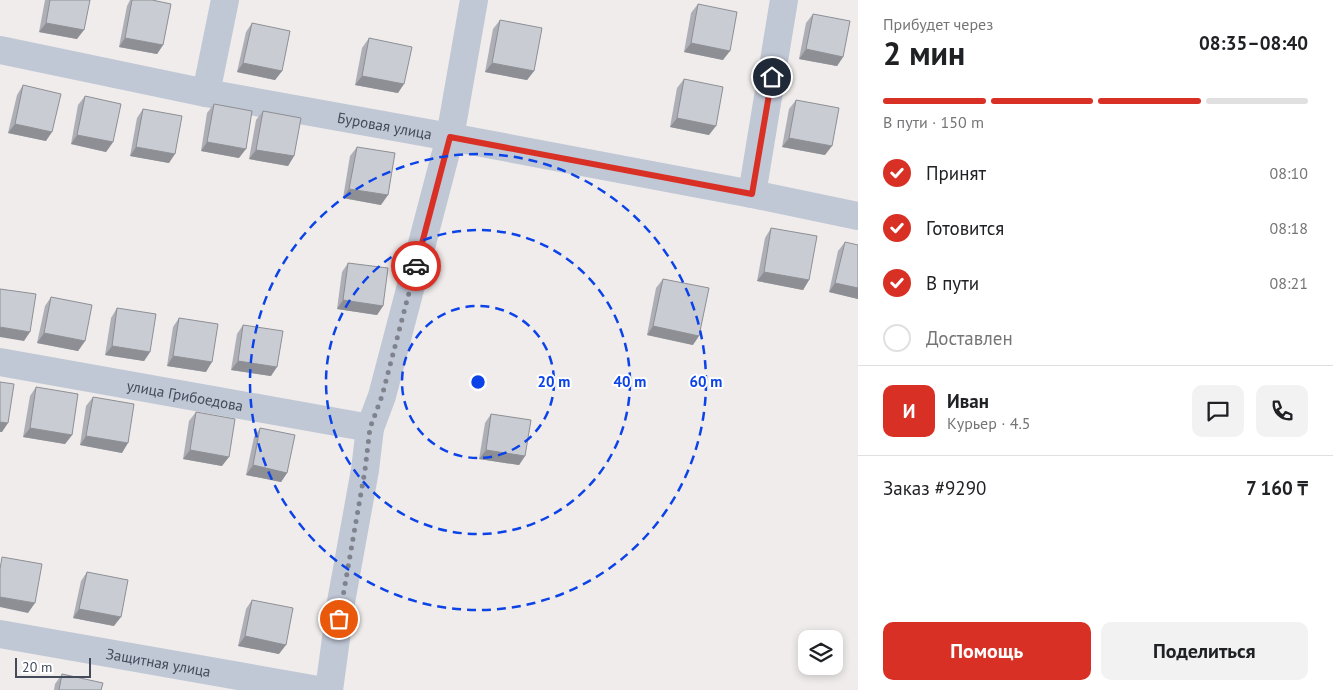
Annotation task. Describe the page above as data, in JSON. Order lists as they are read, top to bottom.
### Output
{
  "streets": {
    "street": ["Буровая улица", "улица Грибоедова", "Защитная улица"]
  },
  "scale_bar": "20 m",
  "page": {
    "heading": ["2 мин", "Прибудет через", "08:35–08:40"],
    "panel": [
      "Иван",
      "Курьер · 4.5",
      "Заказ #9290",
      "7 160 ₸"
    ],
    "bar": "В пути · 150 m",
    "list": [
      ["Принят", "08:10"],
      ["Готовится", "08:18"],
      ["В пути", "08:21"],
      "Доставлен"
    ],
    "round": "И",
    "buttons": ["Помощь", "Поделиться"],
    "scale": "20 m"
  },
  "rings": ["20 m", "40 m", "60 m"]
}
